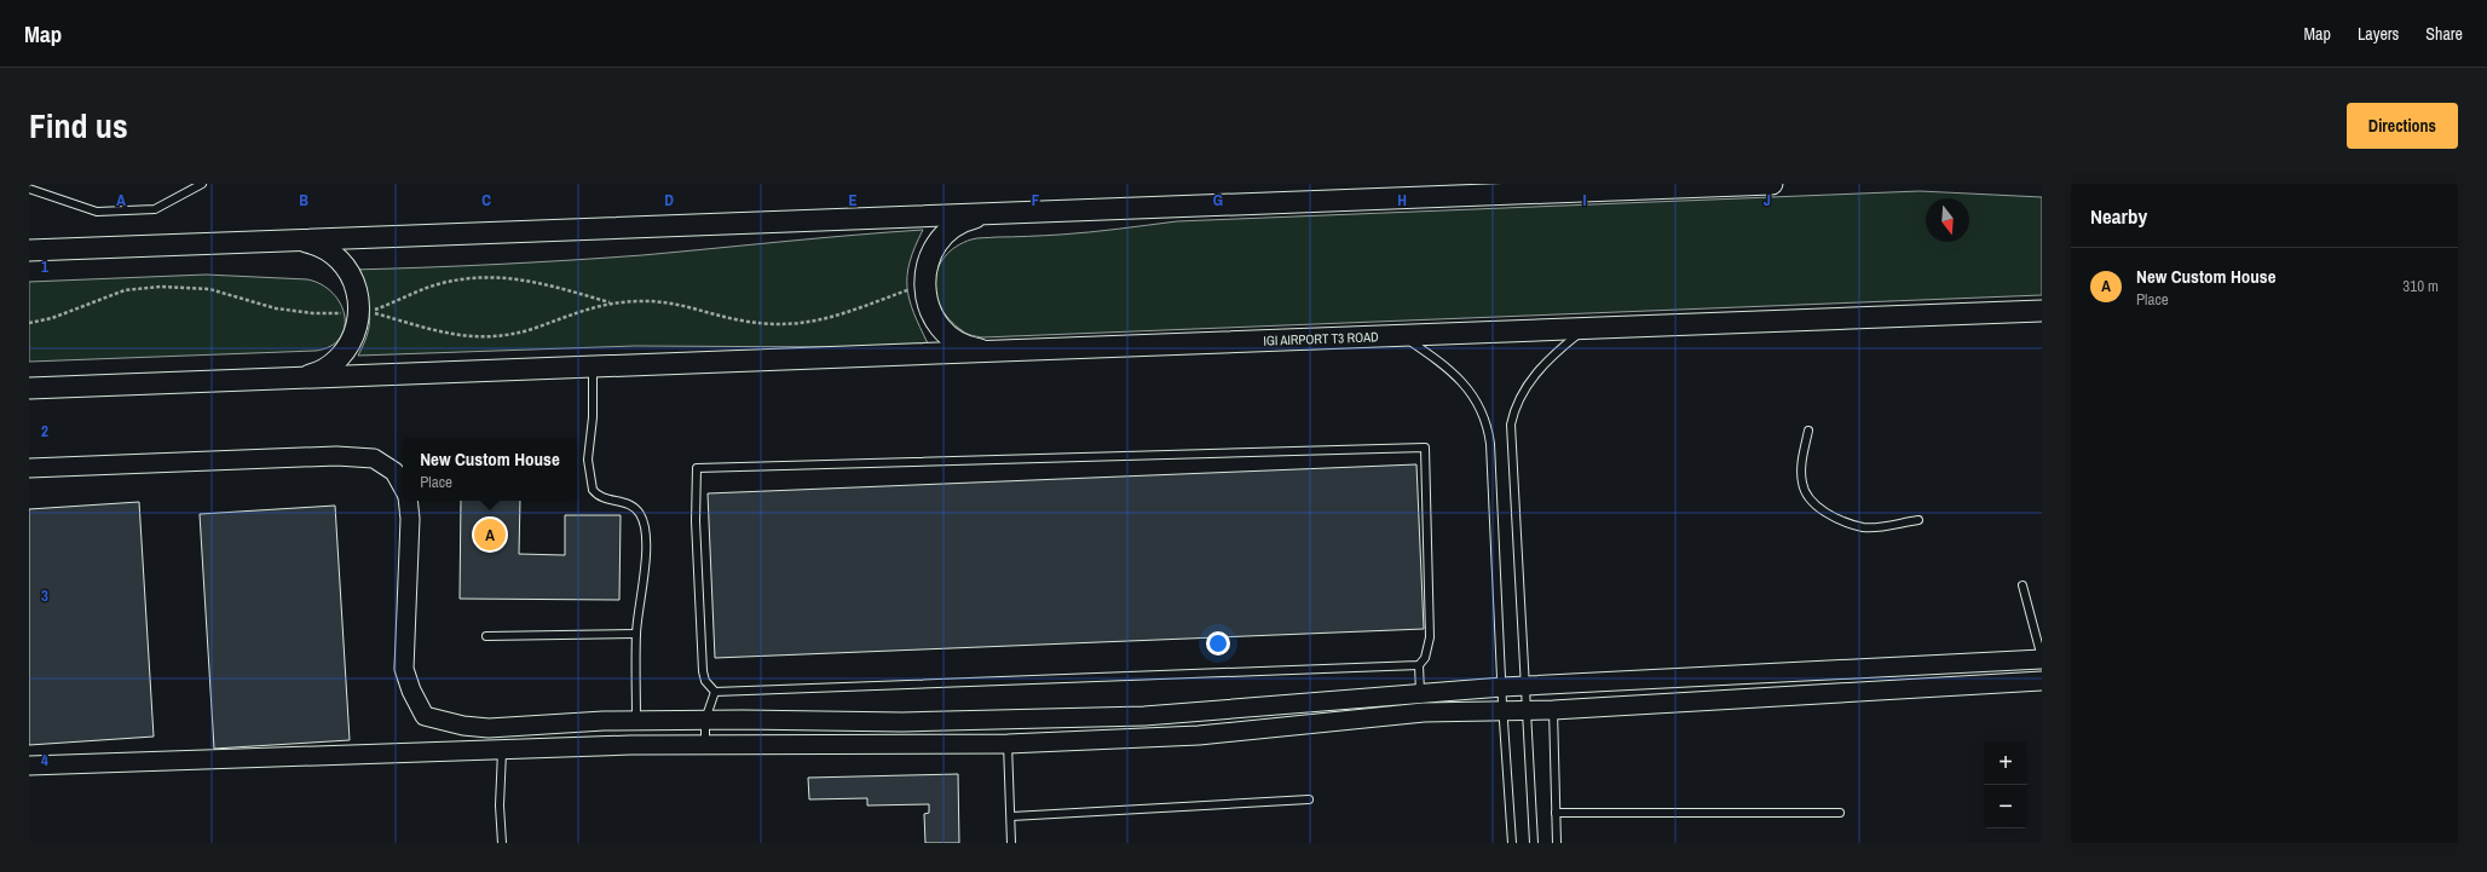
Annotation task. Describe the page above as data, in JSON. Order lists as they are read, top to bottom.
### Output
{
  "streets": {
    "main road": ["IGI AIRPORT T3 ROAD"]
  },
  "north": "bottom",
  "page": {
    "header": "Map",
    "nav": ["Map", "Layers", "Share"],
    "title": "Find us",
    "buttons": "Directions",
    "heading": "Nearby",
    "list": [
      {
        "mark": "A",
        "name": "New Custom House",
        "note": "Place",
        "value": "310 m"
      }
    ],
    "popup": ["New Custom House", "Place"],
    "pins": "A",
    "map_buttons": ["+", "−"]
  },
  "grid": {
    "columns": [
      "A",
      "B",
      "C",
      "D",
      "E",
      "F",
      "G",
      "H",
      "I",
      "J"
    ],
    "rows": [
      "1",
      "2",
      "3",
      "4"
    ]
  }
}
